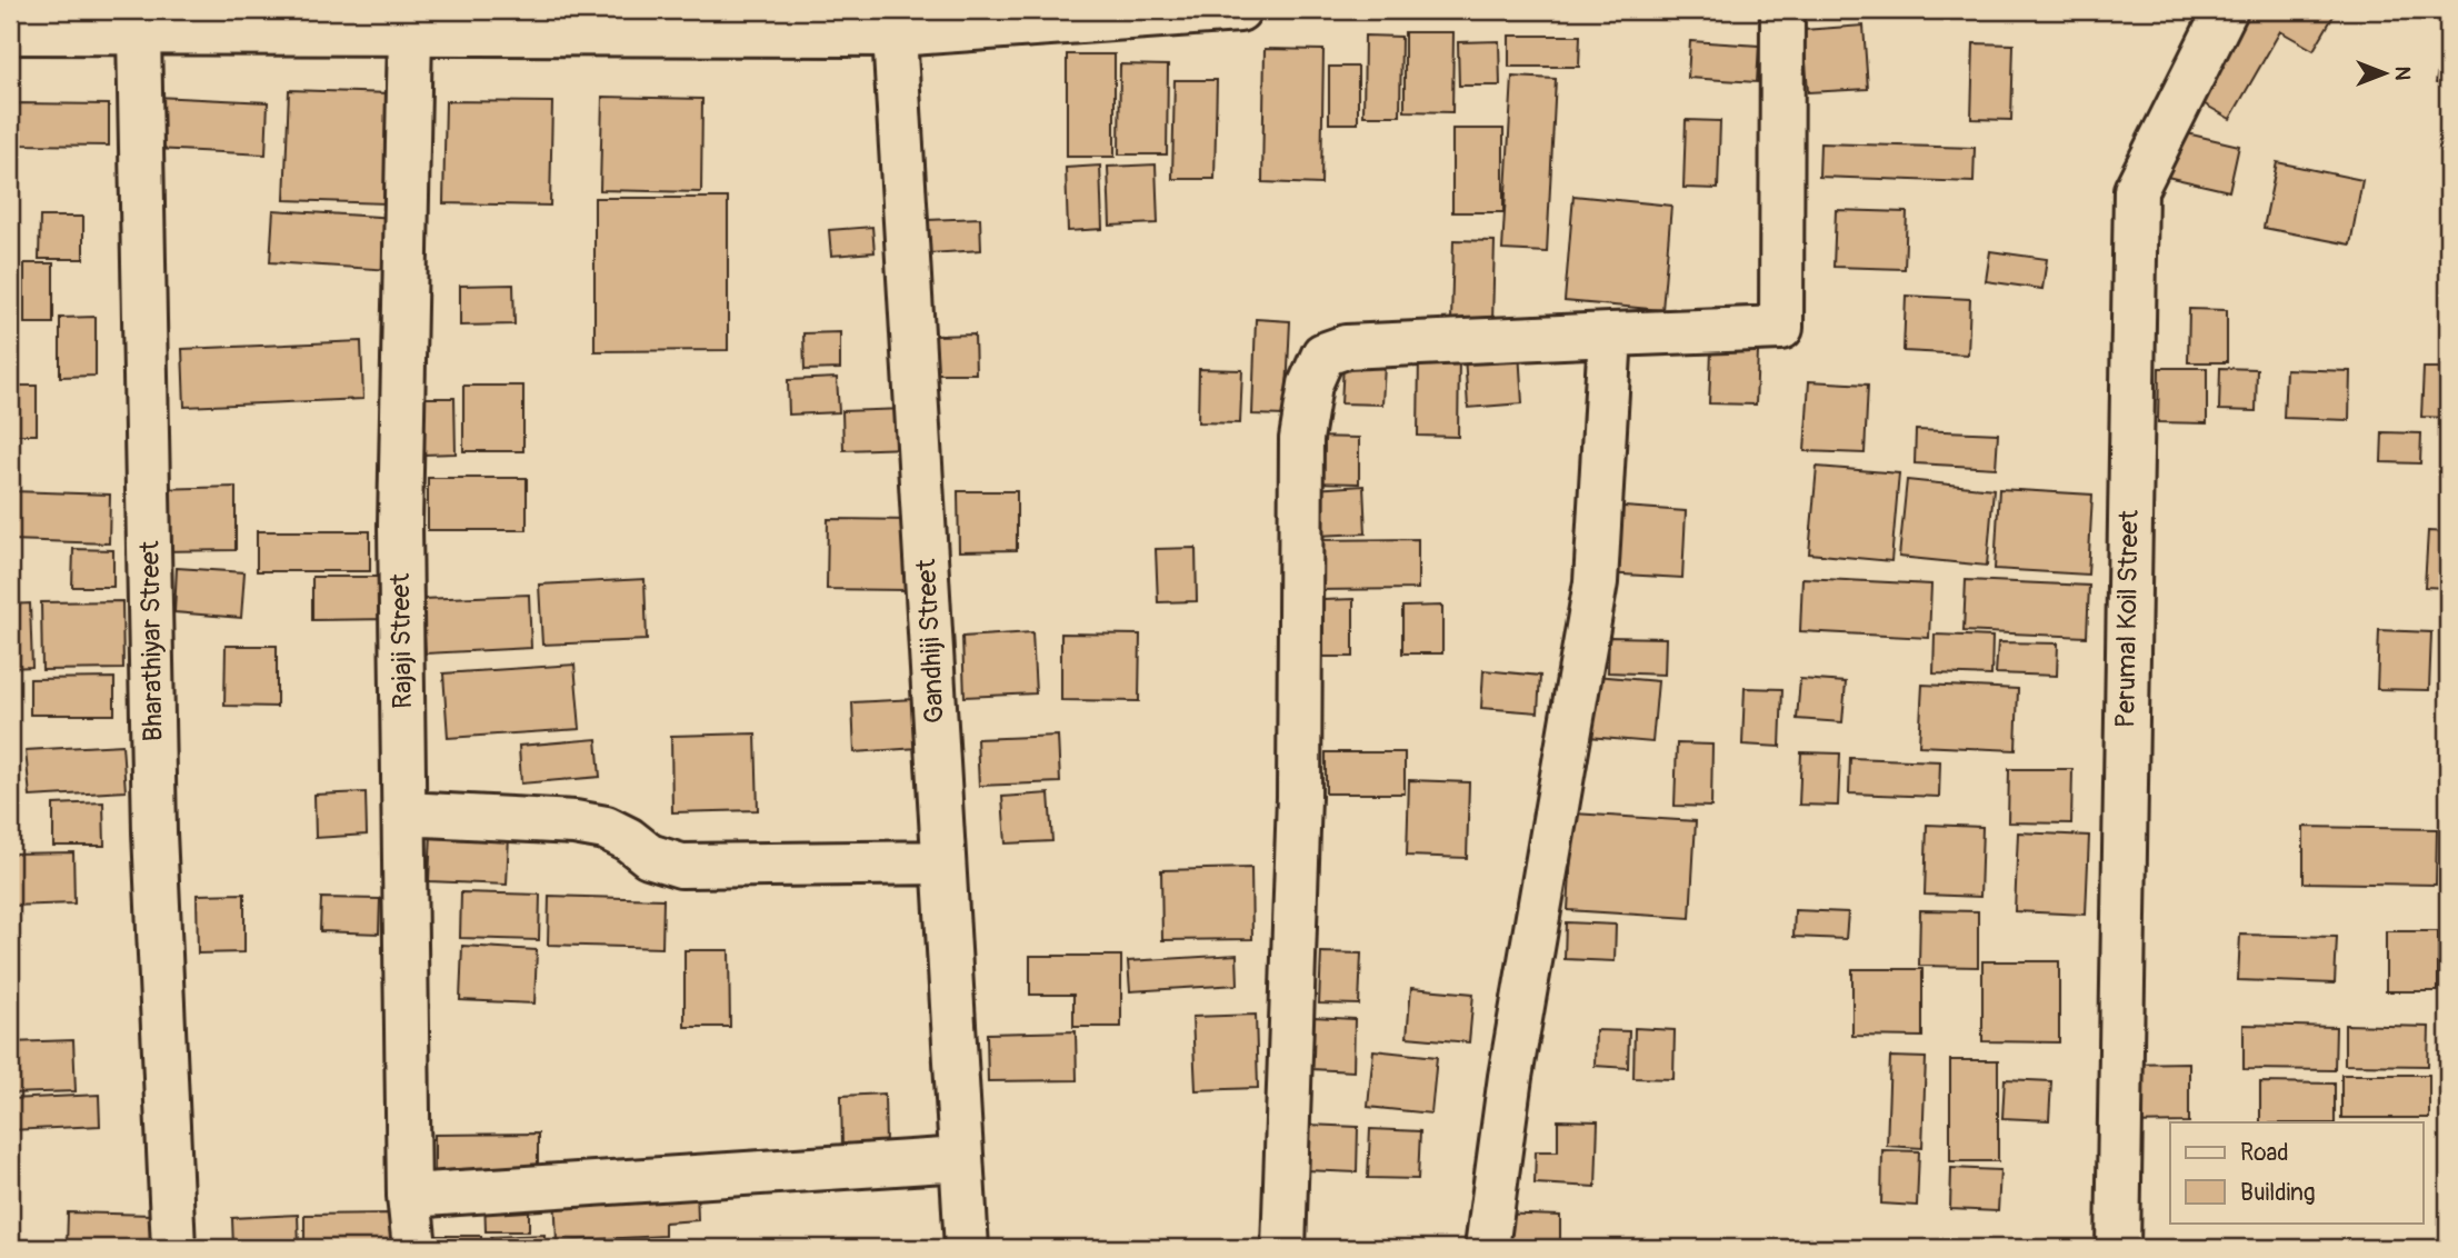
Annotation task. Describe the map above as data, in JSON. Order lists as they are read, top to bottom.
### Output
{
  "streets": {
    "street": [
      "Perumal Koil Street",
      "Bharathiyar Street",
      "Rajaji Street",
      "Gandhiji Street"
    ]
  },
  "legend": ["Road", "Building"],
  "north": "right"
}
